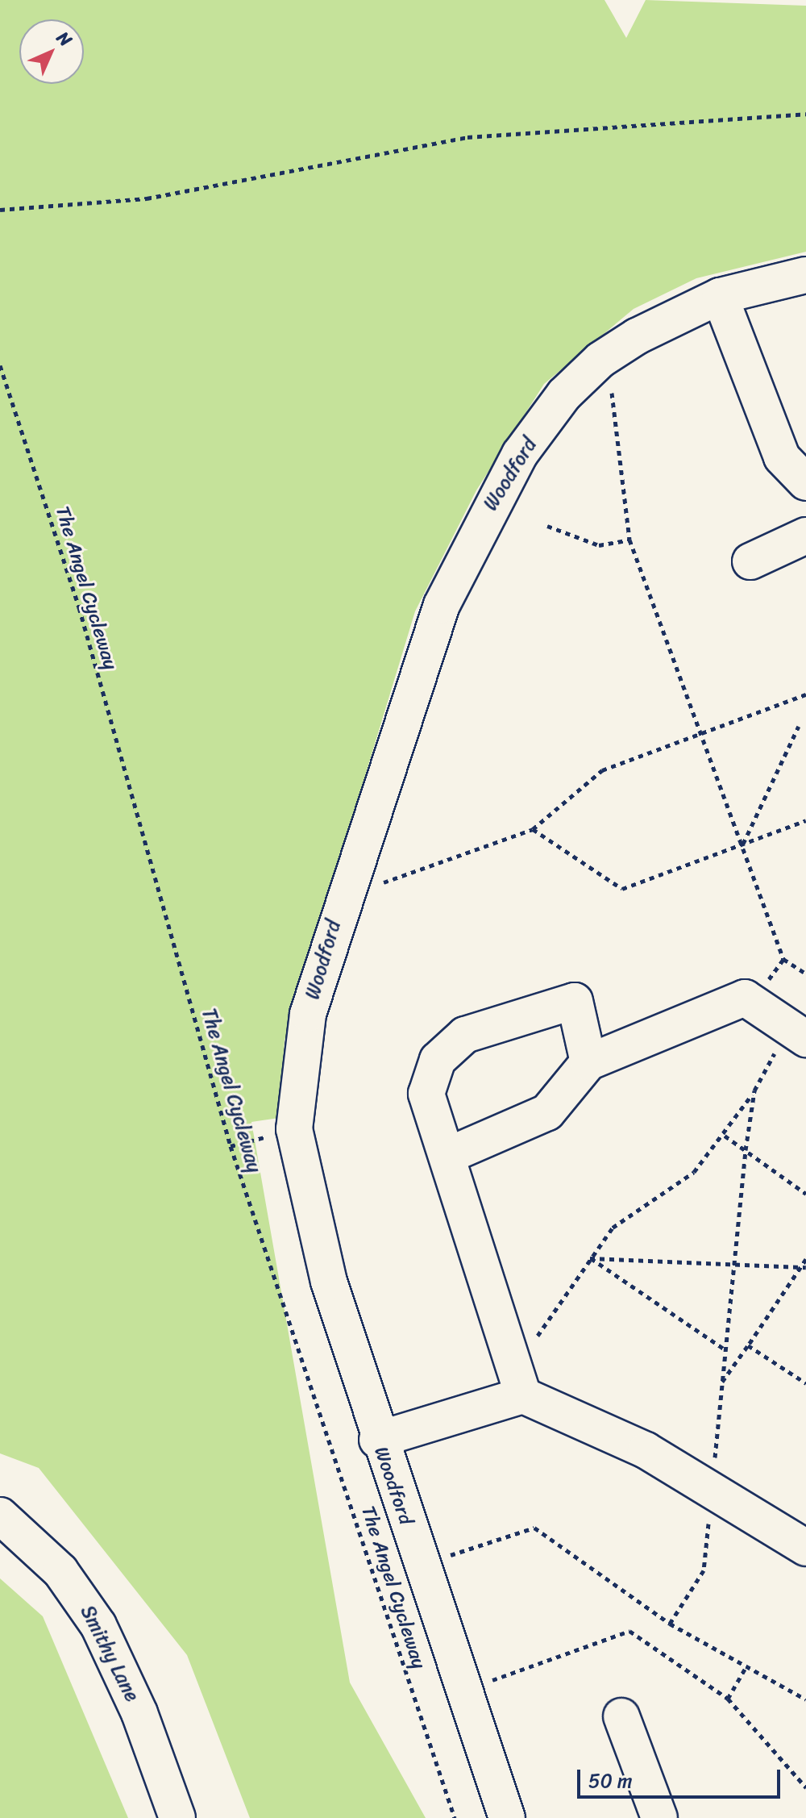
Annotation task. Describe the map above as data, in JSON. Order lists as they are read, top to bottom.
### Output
{
  "streets": {
    "street": ["Woodford", "Smithy Lane"],
    "path": ["The Angel Cycleway"]
  },
  "scale_bar": "50 m",
  "north": "top right"
}
